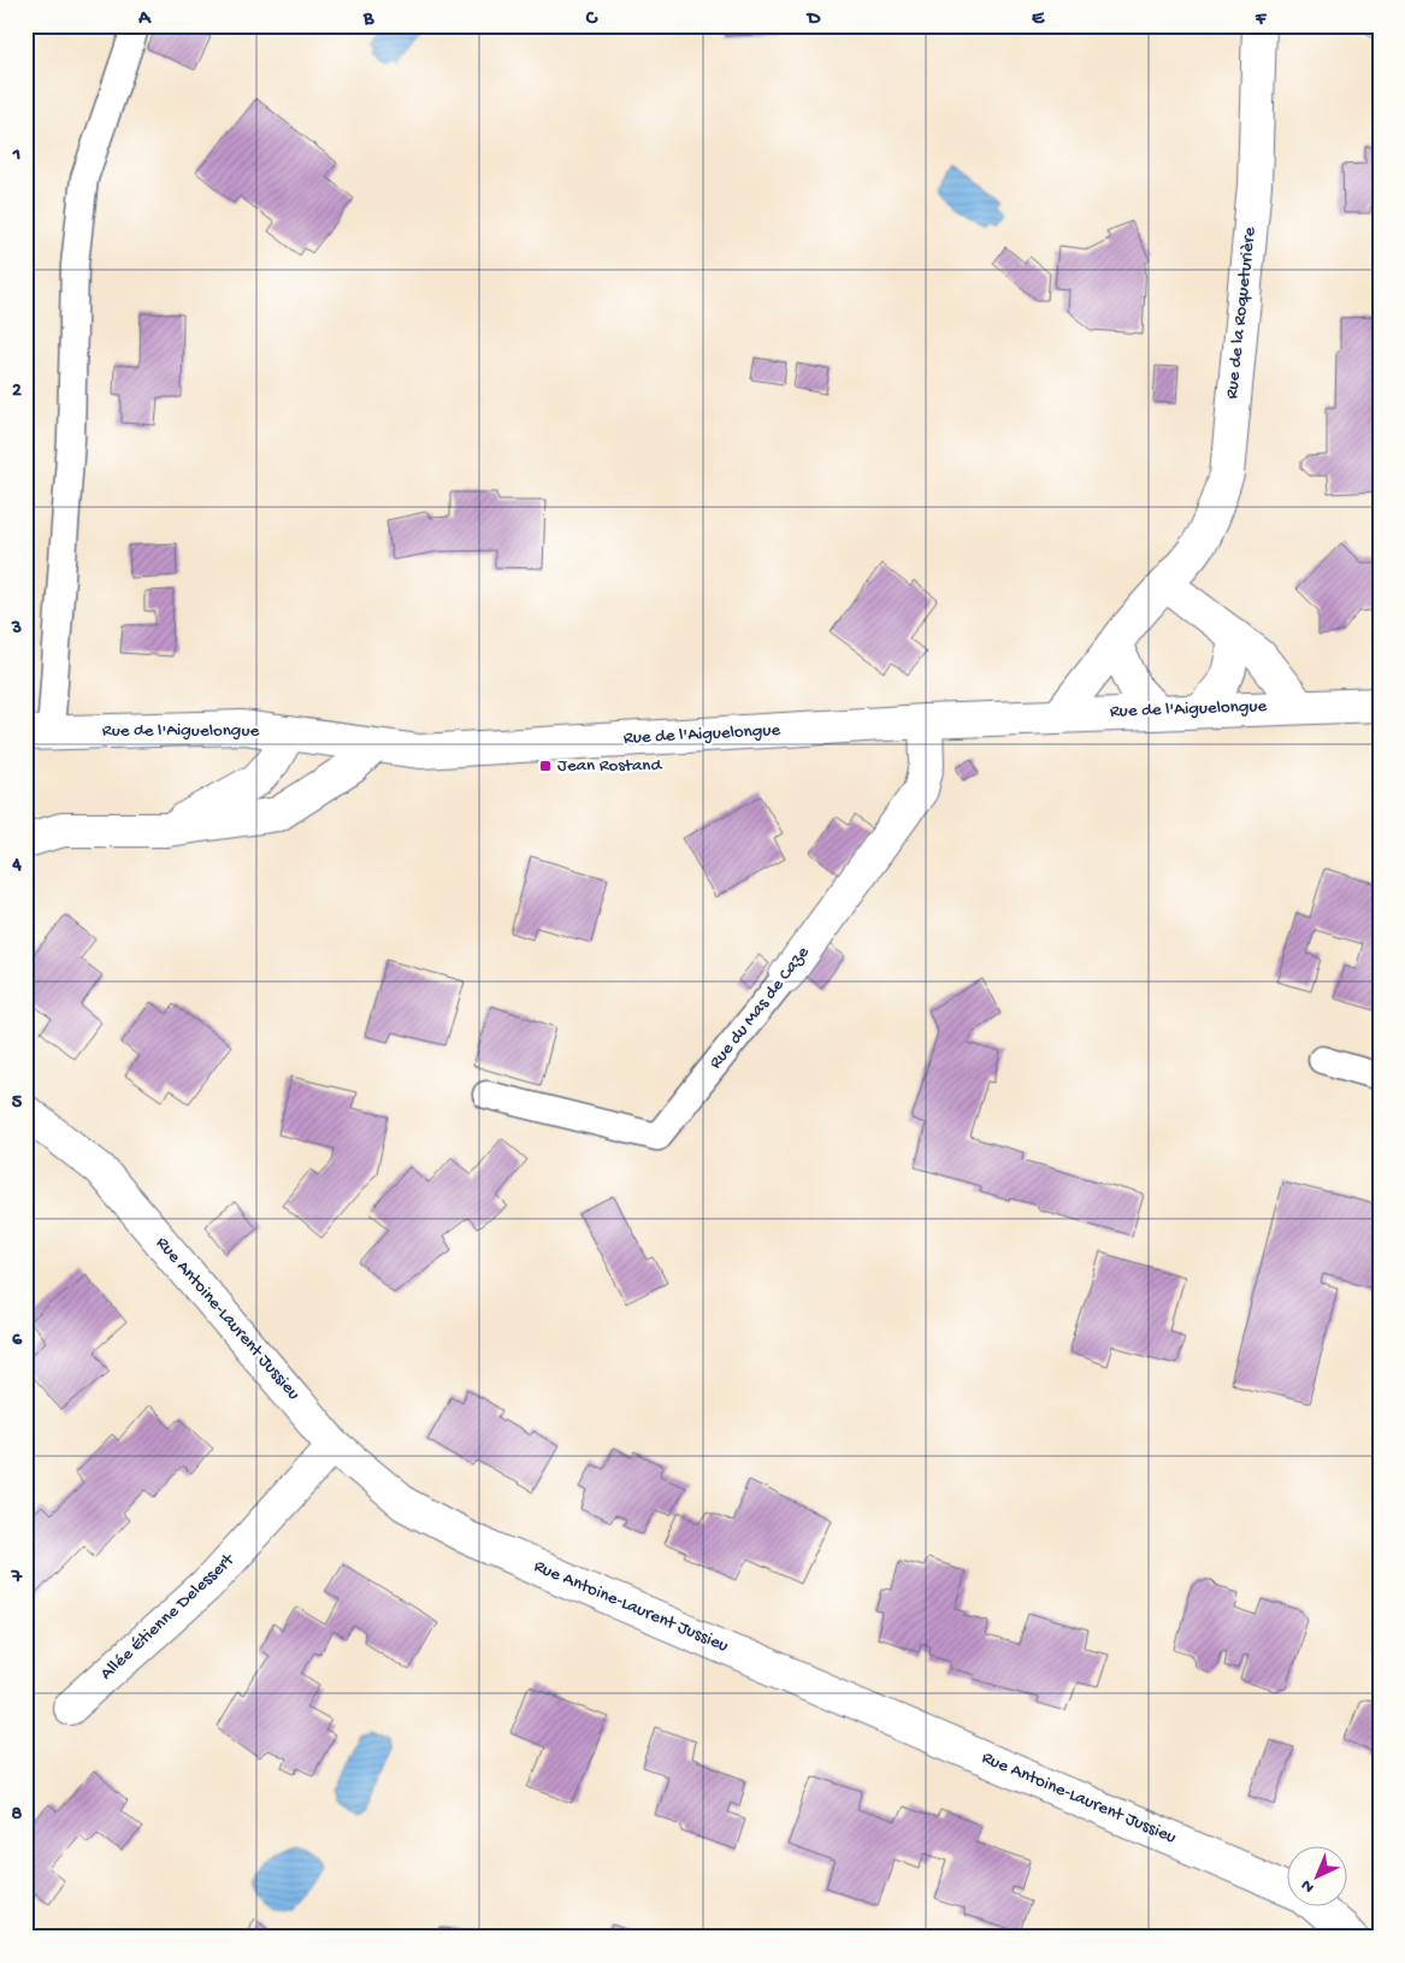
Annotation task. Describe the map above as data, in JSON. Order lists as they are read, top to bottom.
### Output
{
  "streets": {
    "street": [
      "Rue de la Roqueturière",
      "Rue de l'Aiguelongue",
      "Rue du Mas de Caze",
      "Rue Antoine-Laurent Jussieu",
      "Allée Étienne Delessert"
    ]
  },
  "crossings": [
    ["Rue de la Roqueturière", "Rue de l'Aiguelongue"],
    ["Rue de l'Aiguelongue", "Rue du Mas de Caze"],
    ["Rue Antoine-Laurent Jussieu", "Allée Étienne Delessert"]
  ],
  "places": {
    "transit": ["Jean Rostand"]
  },
  "north": "bottom left",
  "grid": {
    "columns": [
      "A",
      "B",
      "C",
      "D",
      "E",
      "F"
    ],
    "rows": [
      "1",
      "2",
      "3",
      "4",
      "5",
      "6",
      "7",
      "8"
    ]
  }
}
